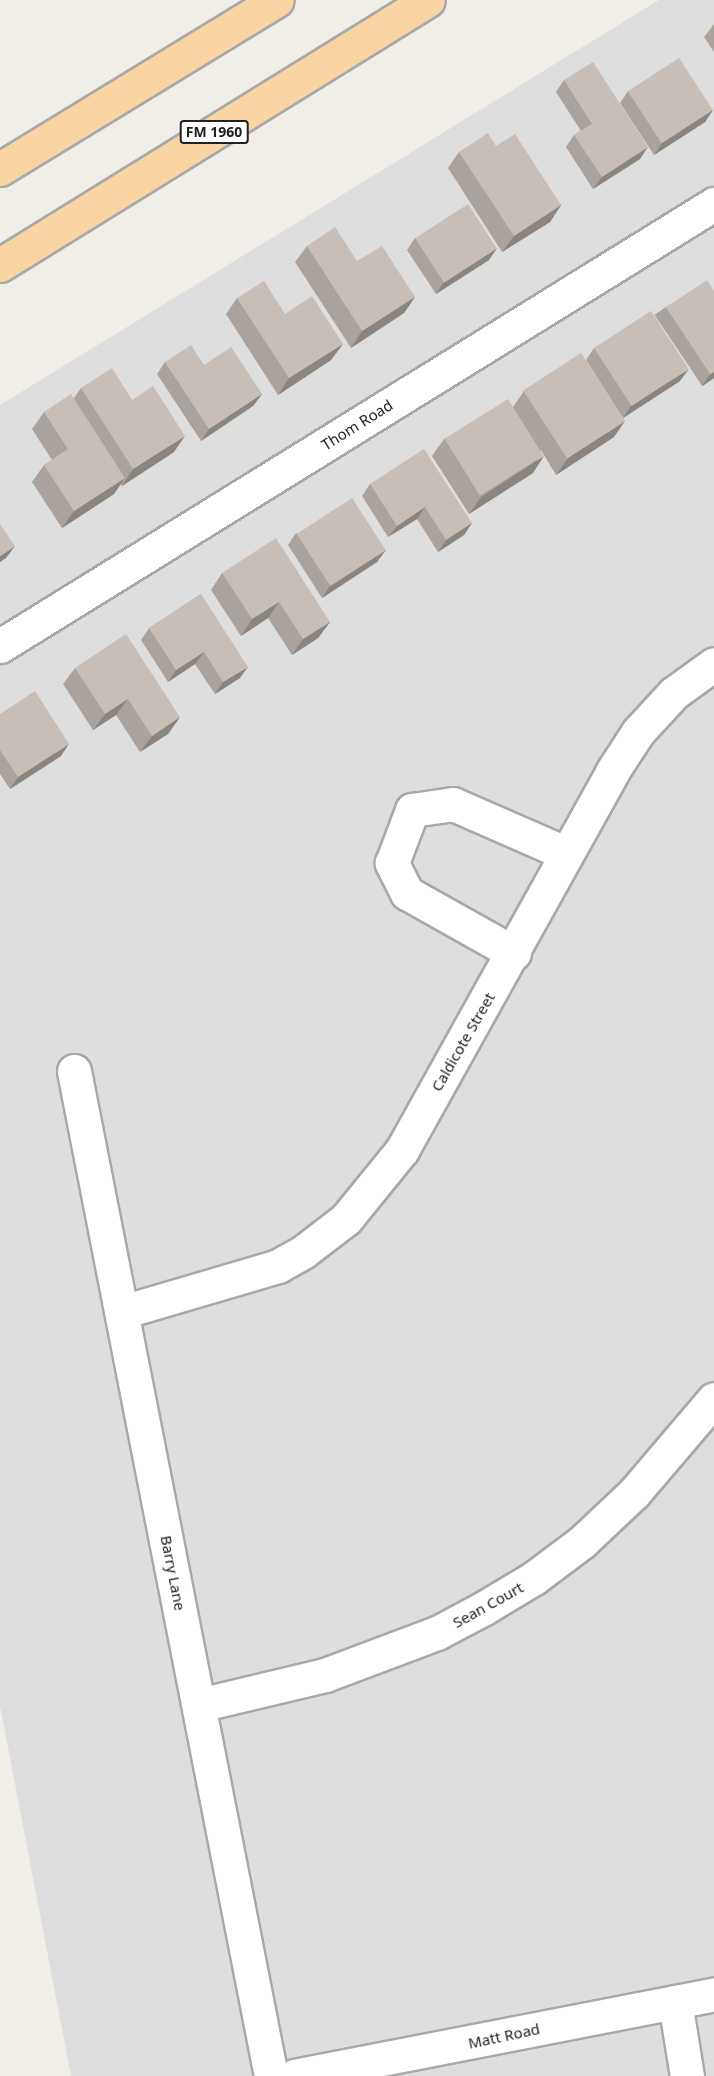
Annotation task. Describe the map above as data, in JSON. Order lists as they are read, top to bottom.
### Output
{
  "streets": {
    "main road": ["FM 1960"],
    "street": [
      "Thom Road",
      "Caldicote Street",
      "Barry Lane",
      "Sean Court",
      "Matt Road"
    ]
  },
  "crossings": [
    ["Caldicote Street", "Barry Lane"],
    ["Barry Lane", "Sean Court"]
  ]
}
